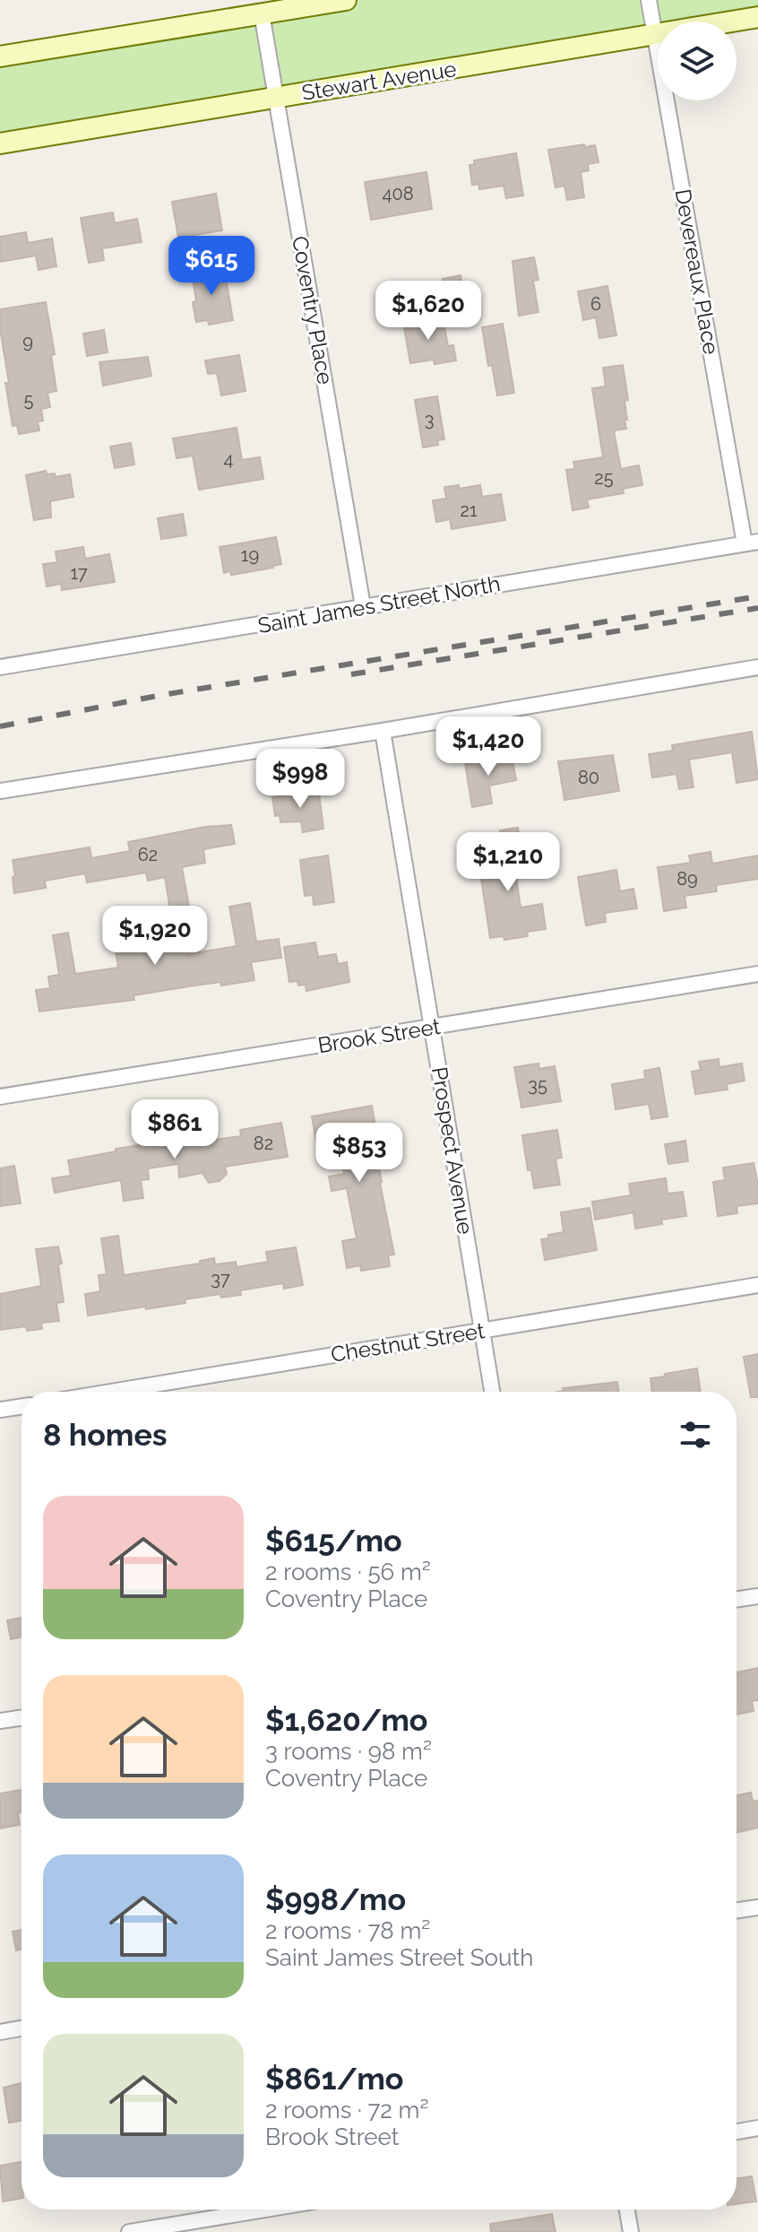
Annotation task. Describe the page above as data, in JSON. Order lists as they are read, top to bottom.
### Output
{
  "streets": {
    "main road": ["Stewart Avenue"],
    "street": [
      "Devereaux Place",
      "Coventry Place",
      "Saint James Street North",
      "Brook Street",
      "Prospect Avenue",
      "Chestnut Street"
    ]
  },
  "crossings": [
    ["Stewart Avenue", "Devereaux Place"],
    ["Stewart Avenue", "Coventry Place"],
    ["Devereaux Place", "Saint James Street North"],
    ["Coventry Place", "Saint James Street North"],
    ["Brook Street", "Prospect Avenue"],
    ["Prospect Avenue", "Chestnut Street"]
  ],
  "house_numbers": [
    "408",
    "6",
    "9",
    "5",
    "3",
    "4",
    "25",
    "21",
    "19",
    "17",
    "80",
    "62",
    "89",
    "35",
    "82",
    "37"
  ],
  "page": {
    "price": [
      "$615",
      "$1,620",
      "$1,420",
      "$998",
      "$1,210",
      "$1,920",
      "$861",
      "$853"
    ],
    "heading": "8 homes",
    "list": [
      {
        "name": "$615/mo",
        "note": "2 rooms · 56 m² · Coventry Place"
      },
      {
        "name": "$1,620/mo",
        "note": "3 rooms · 98 m² · Coventry Place"
      },
      {
        "name": "$998/mo",
        "note": "2 rooms · 78 m² · Saint James Street South"
      },
      {
        "name": "$861/mo",
        "note": "2 rooms · 72 m² · Brook Street"
      }
    ]
  }
}
